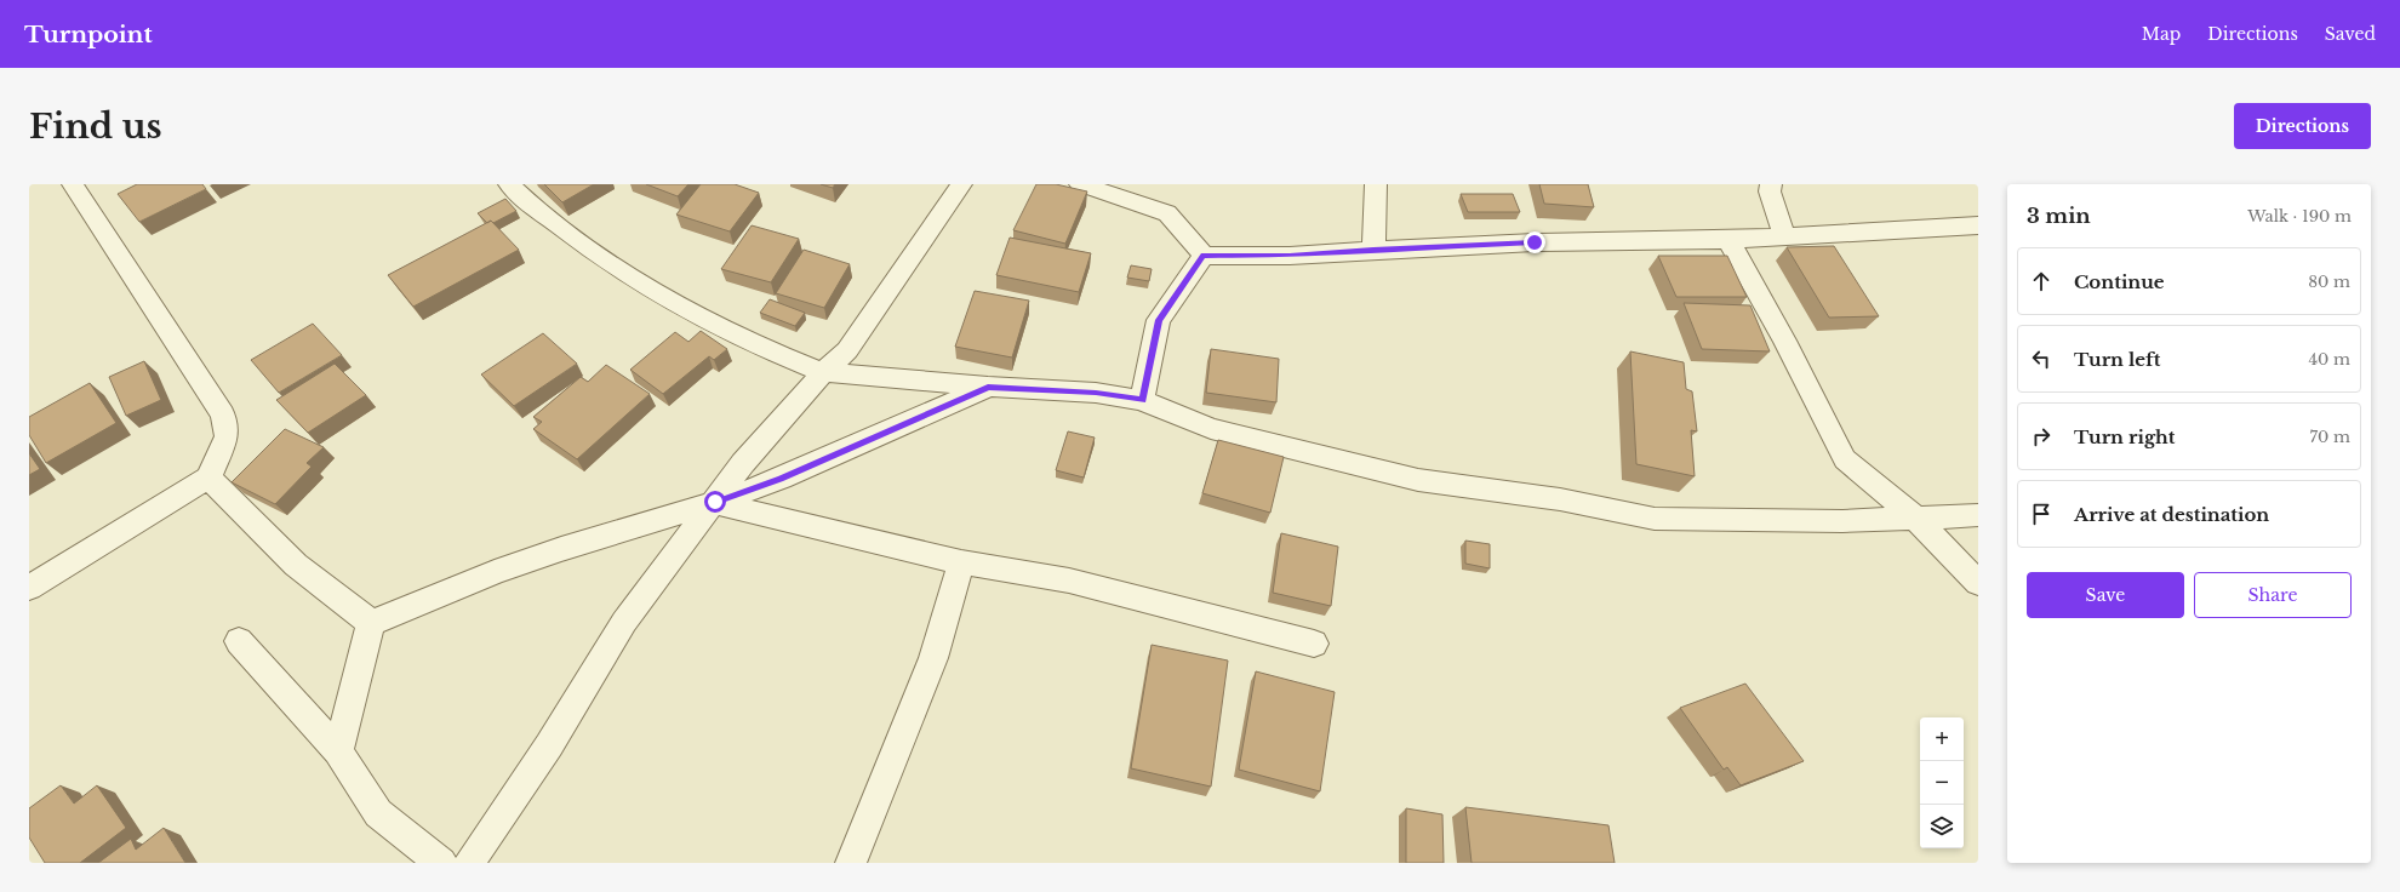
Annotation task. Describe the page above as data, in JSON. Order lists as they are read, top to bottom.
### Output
{
  "page": {
    "header": "Turnpoint",
    "nav": ["Map", "Directions", "Saved"],
    "buttons": [
      "Directions",
      ["Save", "Share"]
    ],
    "title": "Find us",
    "heading": ["3 min", "Walk · 190 m"],
    "list": [
      ["Continue", "80 m"],
      ["Turn left", "40 m"],
      ["Turn right", "70 m"],
      "Arrive at destination"
    ],
    "map_buttons": ["+", "−"]
  }
}
